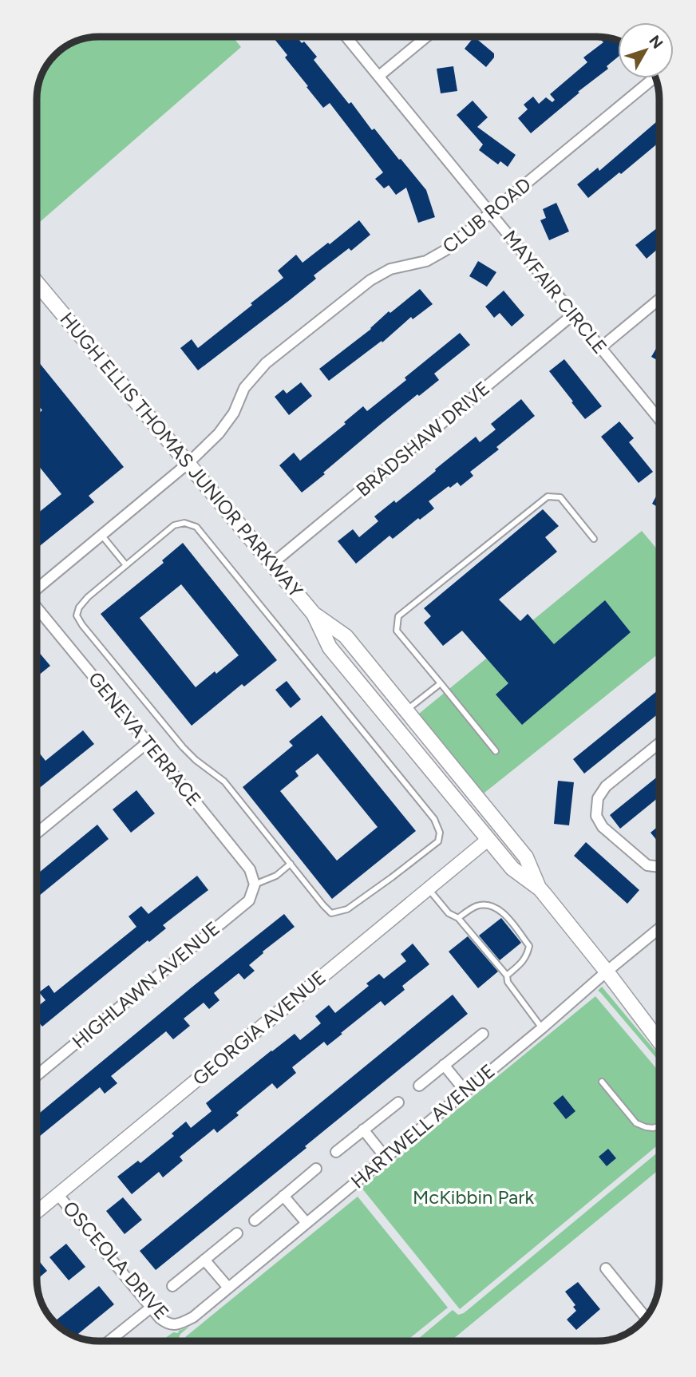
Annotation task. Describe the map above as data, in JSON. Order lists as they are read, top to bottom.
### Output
{
  "streets": {
    "main road": ["HUGH ELLIS THOMAS JUNIOR PARKWAY"],
    "street": [
      "CLUB ROAD",
      "MAYFAIR CIRCLE",
      "BRADSHAW DRIVE",
      "GENEVA TERRACE",
      "HIGHLAWN AVENUE",
      "GEORGIA AVENUE",
      "HARTWELL AVENUE",
      "OSCEOLA DRIVE"
    ]
  },
  "crossings": [
    ["CLUB ROAD", "MAYFAIR CIRCLE"],
    ["CLUB ROAD", "HUGH ELLIS THOMAS JUNIOR PARKWAY"],
    ["MAYFAIR CIRCLE", "BRADSHAW DRIVE"],
    ["BRADSHAW DRIVE", "HUGH ELLIS THOMAS JUNIOR PARKWAY"],
    ["HUGH ELLIS THOMAS JUNIOR PARKWAY", "GEORGIA AVENUE"],
    ["HUGH ELLIS THOMAS JUNIOR PARKWAY", "HARTWELL AVENUE"],
    ["GENEVA TERRACE", "HIGHLAWN AVENUE"],
    ["GEORGIA AVENUE", "OSCEOLA DRIVE"],
    ["HARTWELL AVENUE", "OSCEOLA DRIVE"]
  ],
  "parks": ["McKibbin Park"],
  "north": "top right"
}
